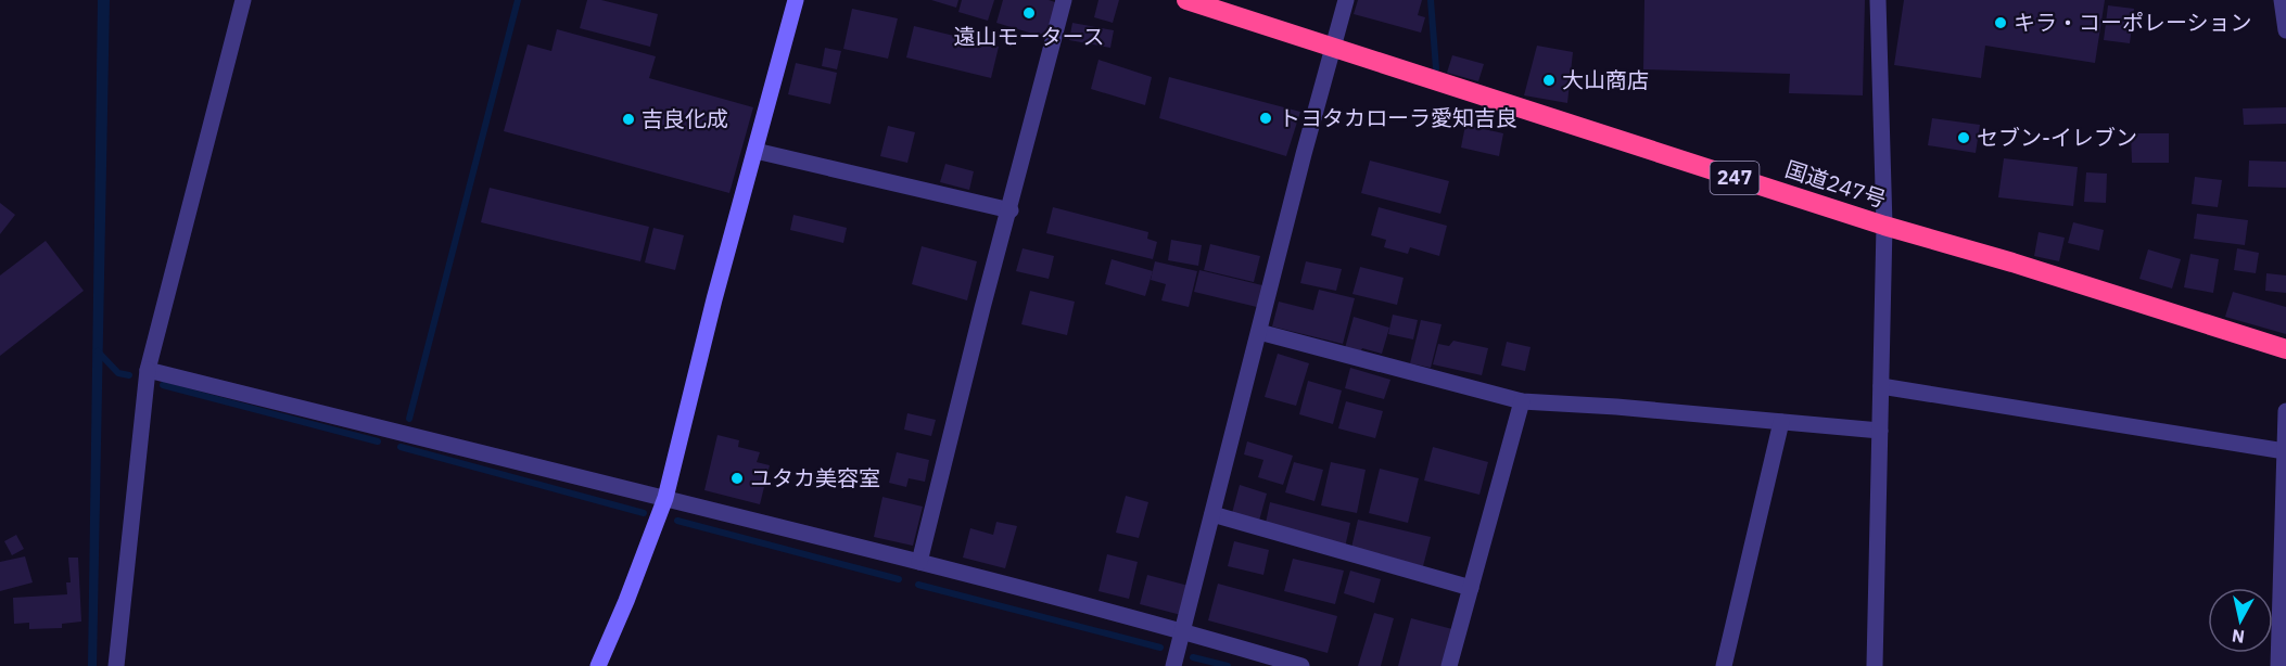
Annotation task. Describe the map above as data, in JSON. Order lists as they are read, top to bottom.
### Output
{
  "streets": {
    "highway": ["247", "国道247号"]
  },
  "places": [
    "遠山モータース",
    "キラ・コーポレーション",
    "大山商店",
    "トヨタカローラ愛知吉良",
    "吉良化成",
    "セブン-イレブン",
    "ユタカ美容室"
  ],
  "north": "bottom"
}
